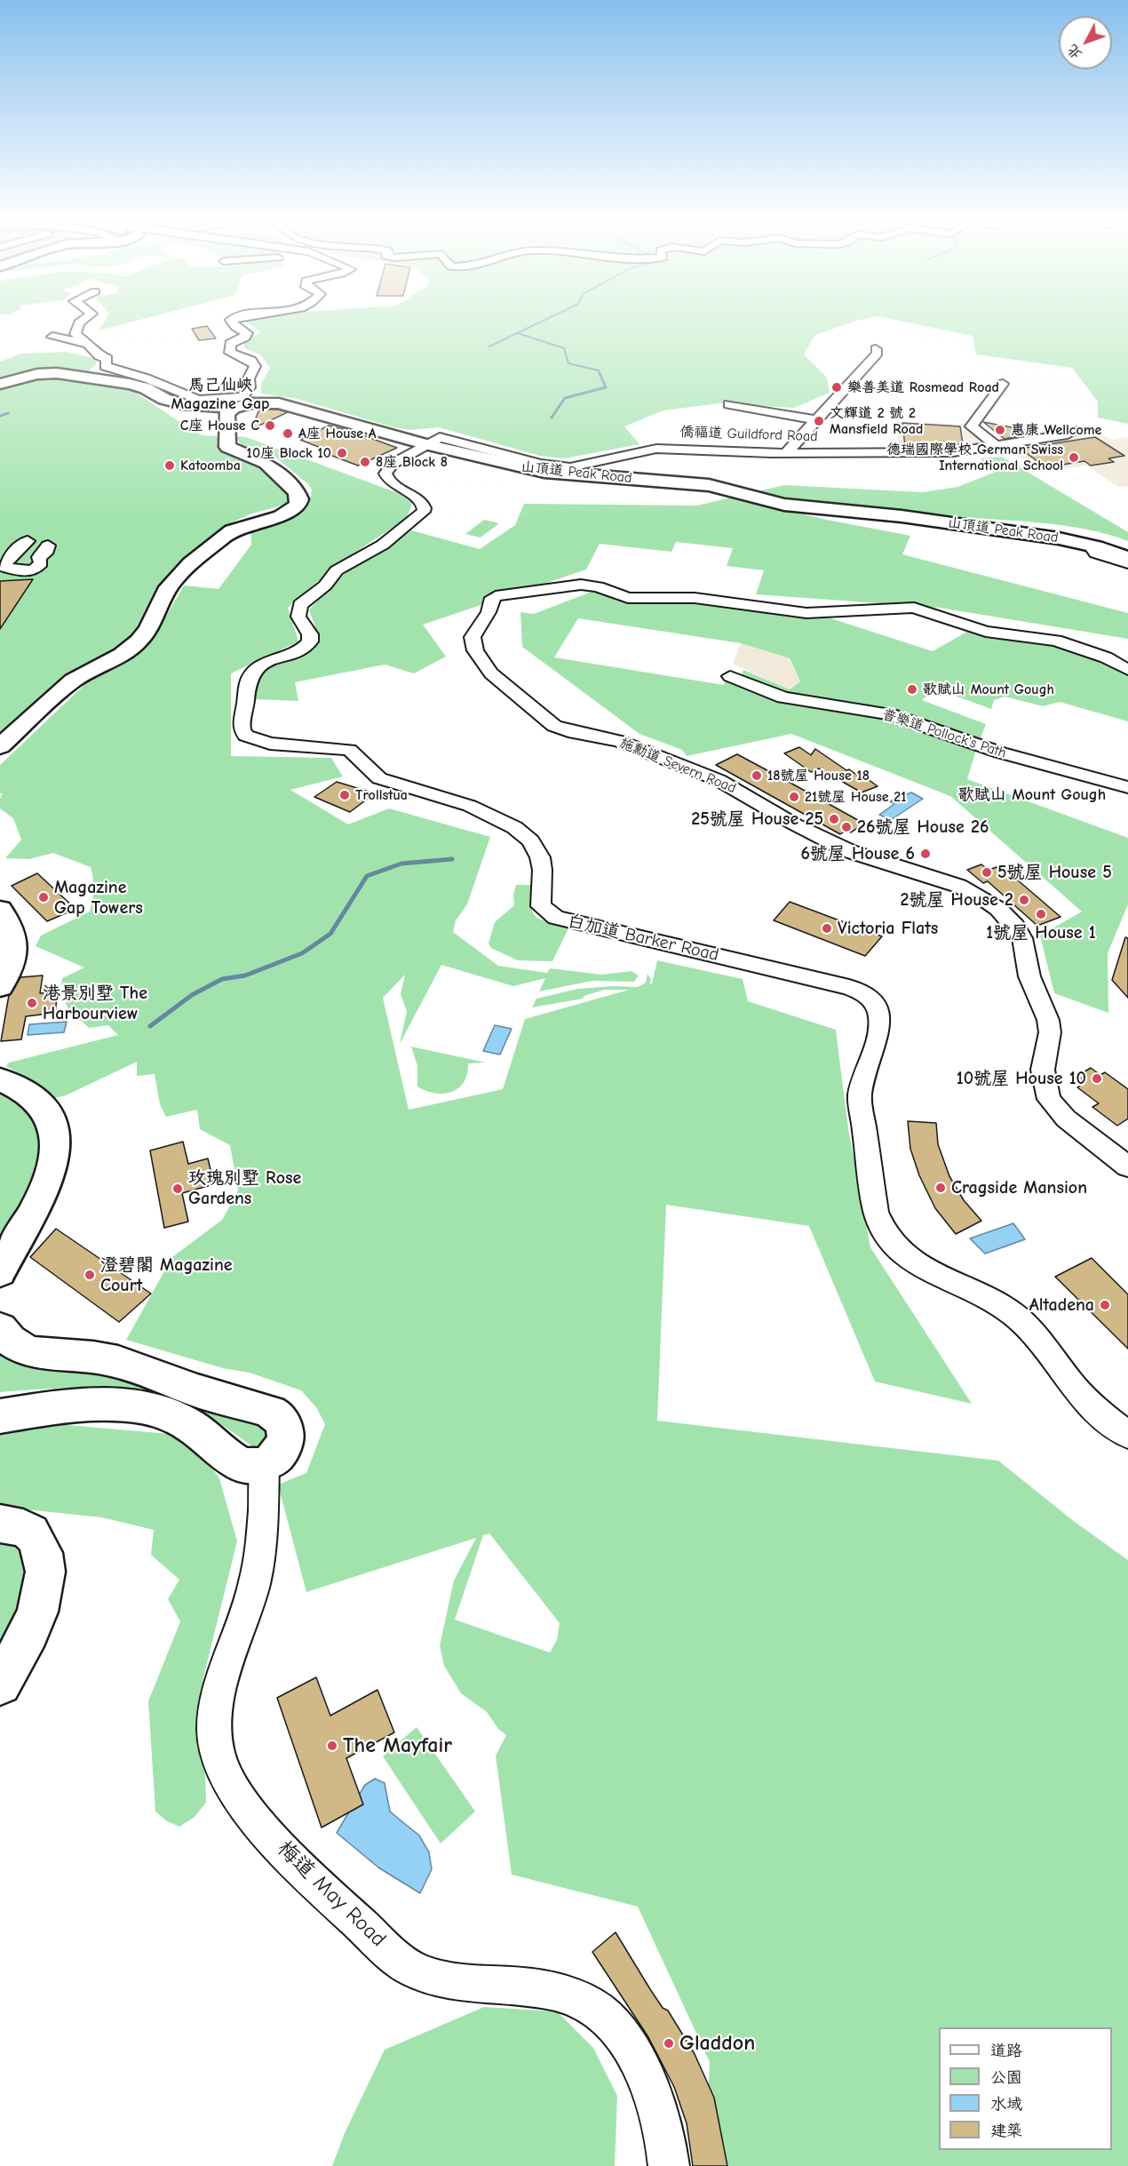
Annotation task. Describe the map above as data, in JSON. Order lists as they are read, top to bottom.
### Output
{
  "streets": {
    "main road": ["山頂道 Peak Road"],
    "street": [
      "僑福道 Guildford Road",
      "普樂道 Pollock's Path",
      "施勳道 Severn Road",
      "白加道 Barker Road",
      "梅道 May Road"
    ]
  },
  "crossings": [
    ["僑福道 Guildford Road", "山頂道 Peak Road"],
    ["僑福道 Guildford Road", "白加道 Barker Road"],
    ["山頂道 Peak Road", "白加道 Barker Road"]
  ],
  "districts": ["馬己仙峽 Magazine Gap", "歌賦山 Mount Gough"],
  "places": [
    "樂善美道 Rosmead Road",
    "文輝道 2 號 2 Mansfield Road",
    "C座 House C",
    "惠康 Wellcome",
    "A座 House A",
    "10座 Block 10",
    "德瑞國際學校 German Swiss International School",
    "8座 Block 8",
    "Katoomba",
    "歌賦山 Mount Gough",
    "18號屋 House 18",
    "Trollstua",
    "21號屋 House 21",
    "25號屋 House 25",
    "26號屋 House 26",
    "6號屋 House 6",
    "5號屋 House 5",
    "Magazine Gap Towers",
    "2號屋 House 2",
    "1號屋 House 1",
    "Victoria Flats",
    "港景別墅 The Harbourview",
    "10號屋 House 10",
    "Cragside Mansion",
    "玫瑰別墅 Rose Gardens",
    "澄碧閣 Magazine Court",
    "Altadena",
    "The Mayfair",
    "Gladdon"
  ],
  "legend": [
    "道路",
    "公園",
    "水域",
    "建築"
  ],
  "north": "bottom left"
}
